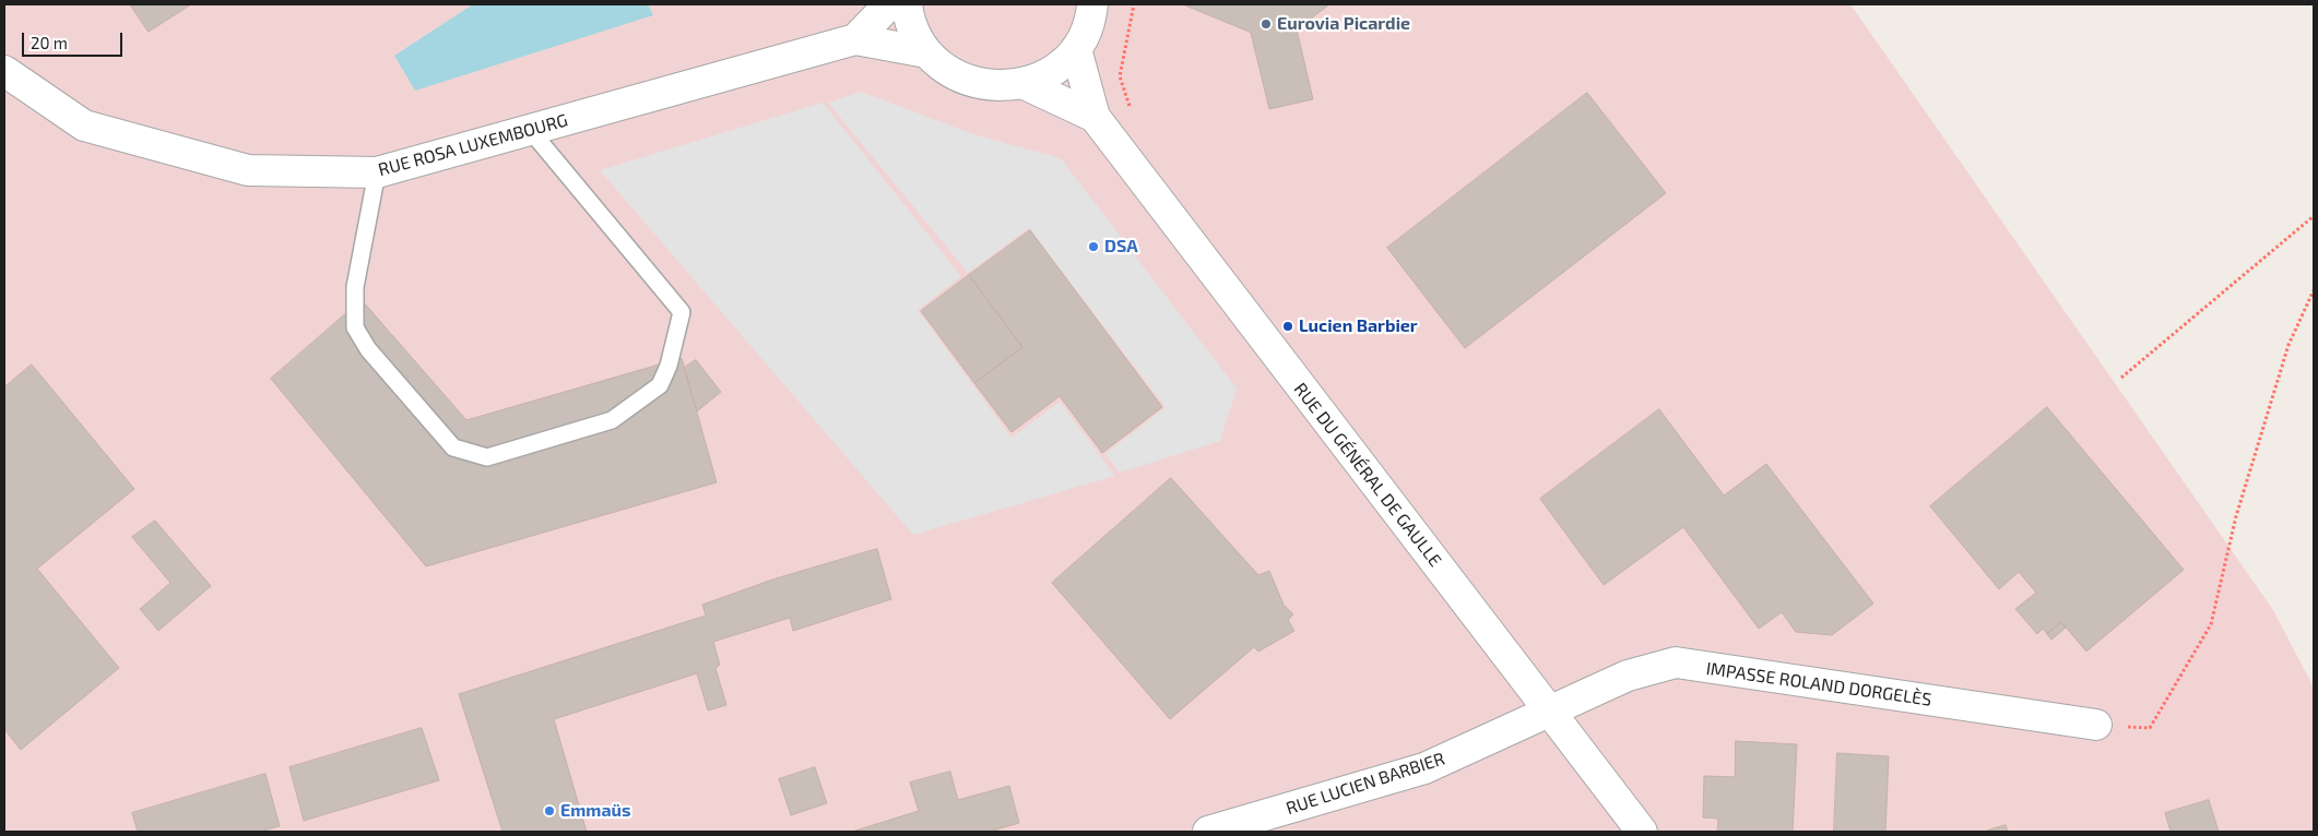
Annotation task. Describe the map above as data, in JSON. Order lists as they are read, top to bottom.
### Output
{
  "streets": {
    "street": [
      "RUE ROSA LUXEMBOURG",
      "RUE DU GÉNÉRAL DE GAULLE",
      "IMPASSE ROLAND DORGELÈS",
      "RUE LUCIEN BARBIER"
    ]
  },
  "crossings": [
    ["RUE DU GÉNÉRAL DE GAULLE", "IMPASSE ROLAND DORGELÈS"],
    ["RUE DU GÉNÉRAL DE GAULLE", "RUE LUCIEN BARBIER"],
    ["IMPASSE ROLAND DORGELÈS", "RUE LUCIEN BARBIER"]
  ],
  "places": [
    "Eurovia Picardie",
    "DSA",
    "Lucien Barbier",
    "Emmaüs"
  ],
  "scale_bar": "20 m"
}
